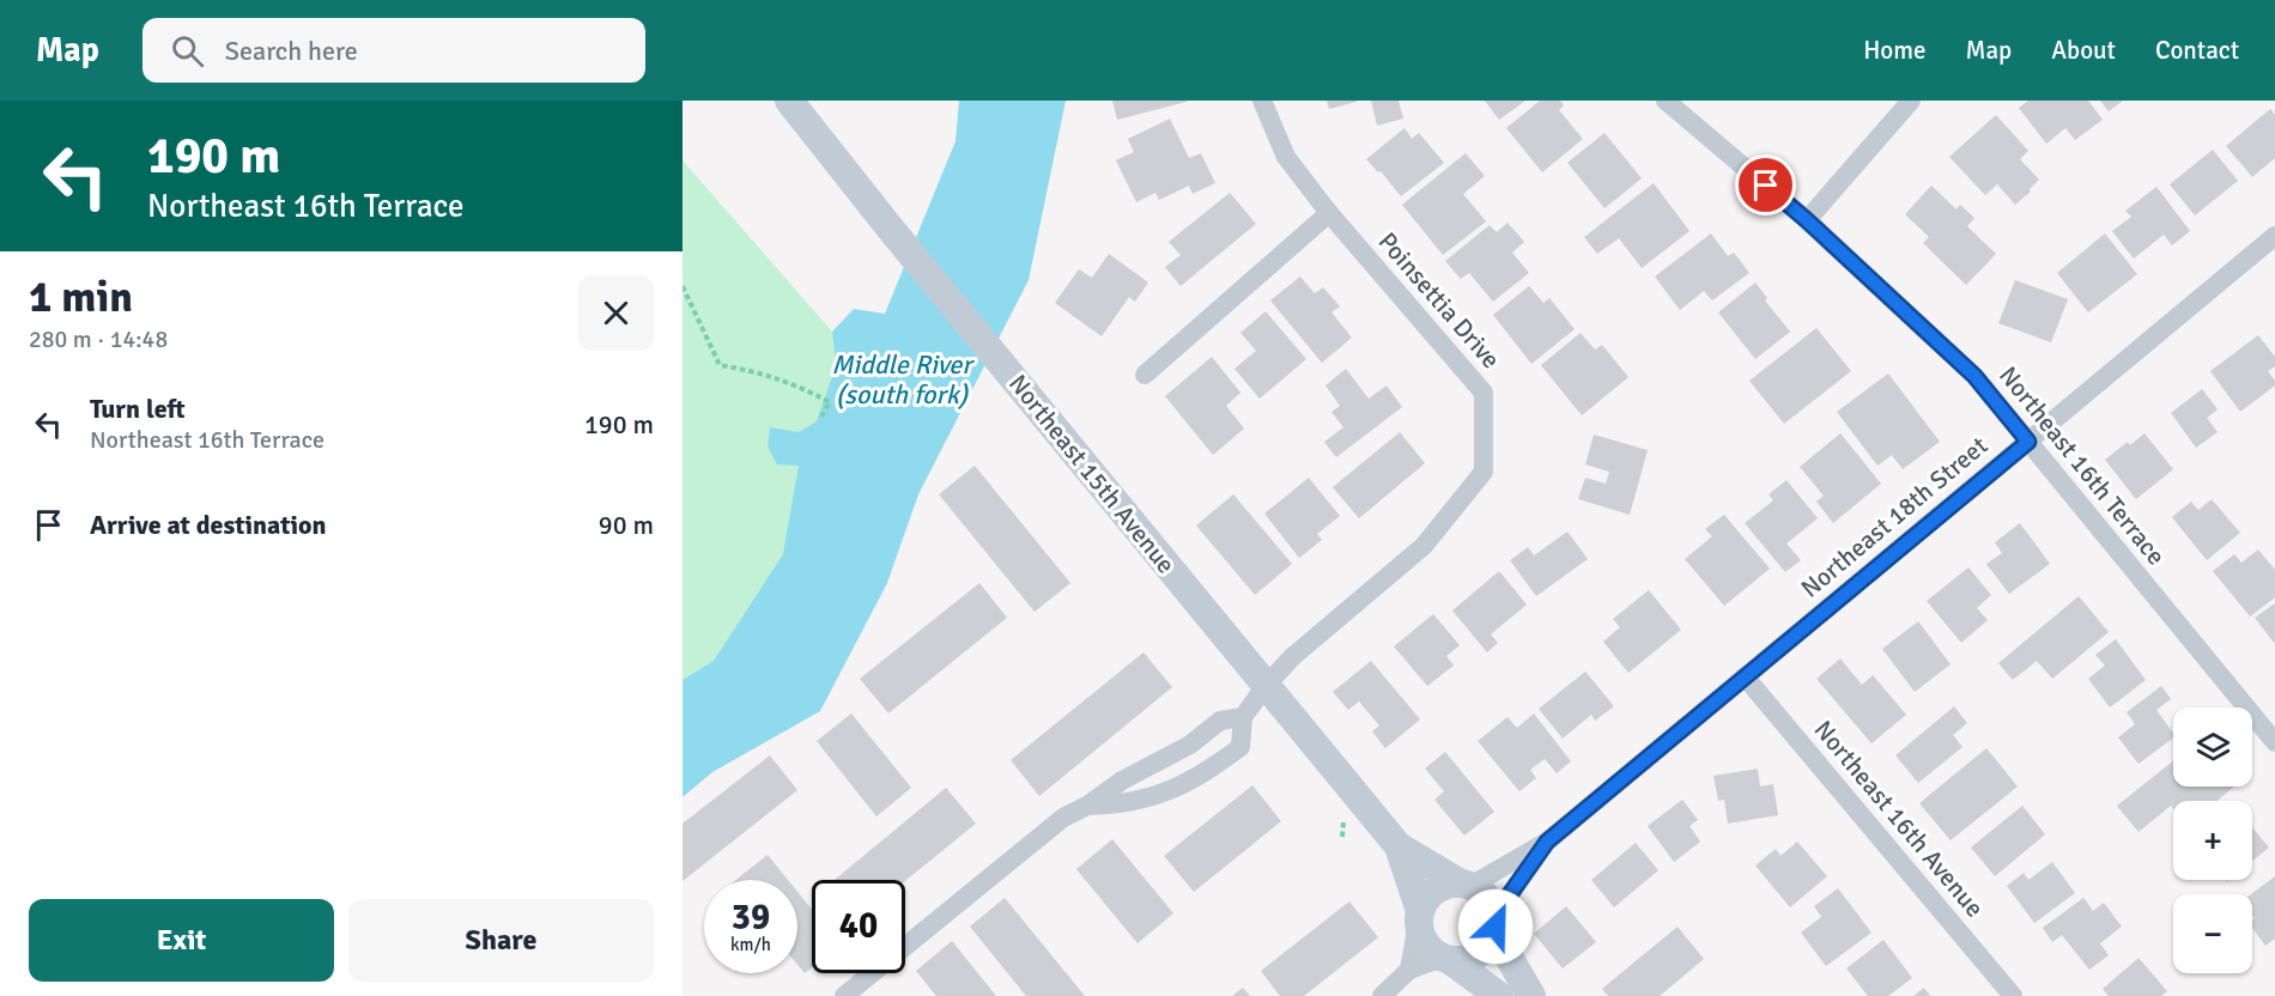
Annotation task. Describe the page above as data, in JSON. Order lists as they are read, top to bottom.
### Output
{
  "streets": {
    "street": [
      "Poinsettia Drive",
      "Northeast 16th Terrace",
      "Northeast 15th Avenue",
      "Northeast 18th Street",
      "Northeast 16th Avenue"
    ]
  },
  "crossings": [
    ["Poinsettia Drive", "Northeast 15th Avenue"],
    ["Northeast 16th Terrace", "Northeast 18th Street"],
    ["Northeast 15th Avenue", "Northeast 18th Street"],
    ["Northeast 18th Street", "Northeast 16th Avenue"]
  ],
  "water": ["Middle River (south fork)"],
  "page": {
    "header": "Map",
    "search": "Search here",
    "nav": [
      "Home",
      "Map",
      "About",
      "Contact"
    ],
    "turn": ["190 m", "Northeast 16th Terrace"],
    "heading": ["1 min", "280 m · 14:48"],
    "list": [
      {
        "name": "Turn left",
        "note": "Northeast 16th Terrace",
        "value": "190 m"
      },
      {
        "name": "Arrive at destination",
        "value": "90 m"
      }
    ],
    "map_buttons": ["+", "−"],
    "speed": "39 km/h",
    "limit": "40",
    "buttons": ["Exit", "Share"]
  }
}
